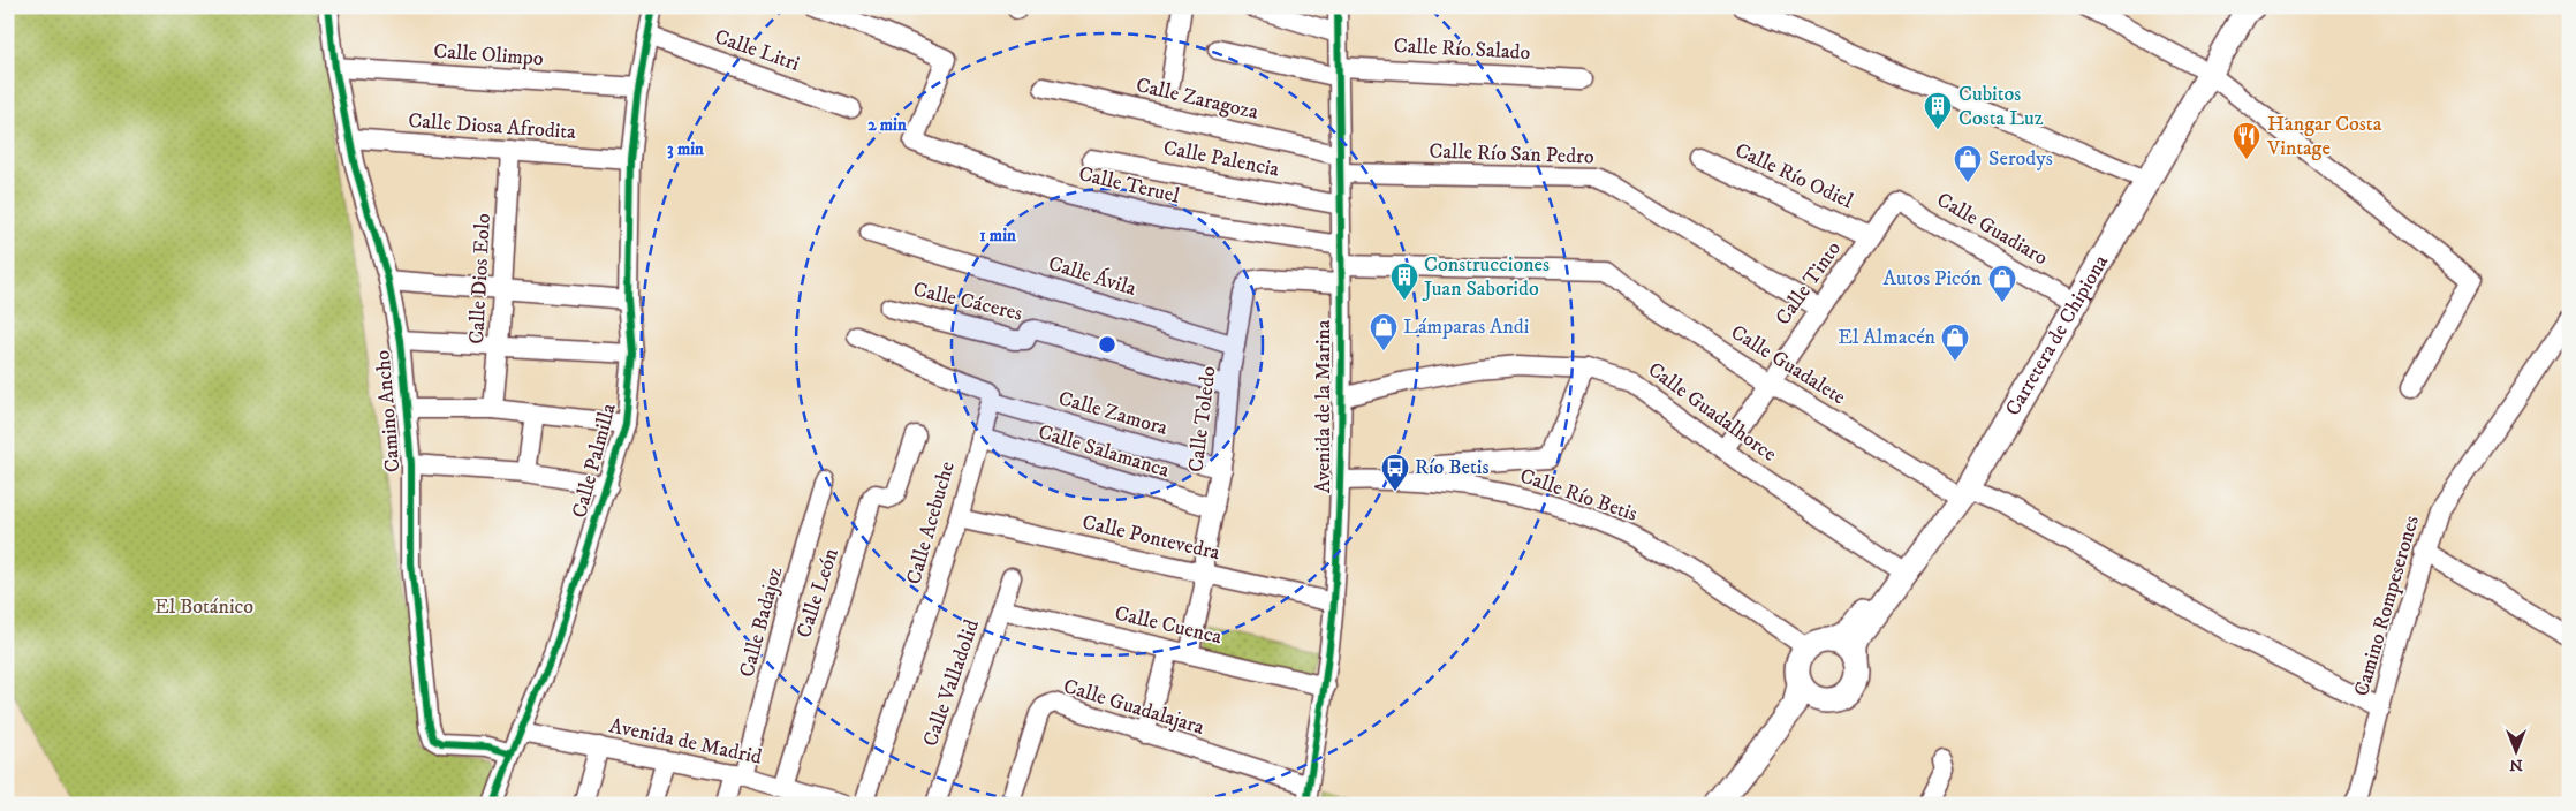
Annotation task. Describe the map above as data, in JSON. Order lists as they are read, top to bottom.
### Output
{
  "streets": {
    "main road": ["Carretera de Chipiona"],
    "street": [
      "Calle Río Salado",
      "Calle Litri",
      "Calle Olimpo",
      "Calle Zaragoza",
      "Calle Diosa Afrodita",
      "Calle Río San Pedro",
      "Calle Palencia",
      "Calle Río Odiel",
      "Calle Teruel",
      "Calle Guadiaro",
      "Calle Ávila",
      "Calle Dios Eolo",
      "Calle Tinto",
      "Calle Cáceres",
      "Calle Guadalete",
      "Avenida de la Marina",
      "Camino Ancho",
      "Calle Guadalhorce",
      "Calle Zamora",
      "Calle Toledo",
      "Calle Salamanca",
      "Calle Palmilla",
      "Calle Río Betis",
      "Calle Acebuche",
      "Calle Pontevedra",
      "Calle León",
      "Camino Rompeserones",
      "Calle Badajoz",
      "Calle Cuenca",
      "Calle Valladolid",
      "Calle Guadalajara",
      "Avenida de Madrid"
    ]
  },
  "crossings": [
    ["Calle Río Salado", "Avenida de la Marina"],
    ["Calle Litri", "Calle Palmilla"],
    ["Calle Olimpo", "Camino Ancho"],
    ["Calle Olimpo", "Calle Palmilla"],
    ["Calle Zaragoza", "Calle Río San Pedro"],
    ["Calle Zaragoza", "Avenida de la Marina"],
    ["Calle Diosa Afrodita", "Calle Dios Eolo"],
    ["Calle Diosa Afrodita", "Camino Ancho"],
    ["Calle Diosa Afrodita", "Calle Palmilla"],
    ["Calle Río San Pedro", "Calle Tinto"],
    ["Calle Río San Pedro", "Avenida de la Marina"],
    ["Calle Palencia", "Avenida de la Marina"],
    ["Calle Río Odiel", "Calle Tinto"],
    ["Calle Teruel", "Avenida de la Marina"],
    ["Calle Guadiaro", "Calle Tinto"],
    ["Calle Guadiaro", "Carretera de Chipiona"],
    ["Calle Ávila", "Calle Toledo"],
    ["Calle Tinto", "Calle Guadalete"],
    ["Calle Tinto", "Calle Guadalhorce"],
    ["Calle Cáceres", "Calle Toledo"],
    ["Carretera de Chipiona", "Calle Guadalete"],
    ["Carretera de Chipiona", "Calle Guadalhorce"],
    ["Carretera de Chipiona", "Calle Río Betis"],
    ["Calle Guadalete", "Avenida de la Marina"],
    ["Calle Guadalete", "Calle Toledo"],
    ["Calle Guadalete", "Camino Rompeserones"],
    ["Avenida de la Marina", "Calle Guadalhorce"],
    ["Avenida de la Marina", "Calle Toledo"],
    ["Avenida de la Marina", "Calle Río Betis"],
    ["Avenida de la Marina", "Calle Pontevedra"],
    ["Avenida de la Marina", "Calle Cuenca"],
    ["Avenida de la Marina", "Calle Guadalajara"],
    ["Camino Ancho", "Calle Palmilla"],
    ["Calle Zamora", "Calle Toledo"],
    ["Calle Zamora", "Calle Acebuche"],
    ["Calle Toledo", "Calle Salamanca"],
    ["Calle Toledo", "Calle Pontevedra"],
    ["Calle Toledo", "Calle Cuenca"],
    ["Calle Salamanca", "Calle Acebuche"],
    ["Calle Palmilla", "Avenida de Madrid"],
    ["Calle Acebuche", "Calle Pontevedra"],
    ["Calle León", "Avenida de Madrid"],
    ["Calle Badajoz", "Avenida de Madrid"],
    ["Calle Cuenca", "Calle Valladolid"]
  ],
  "parks": ["El Botánico"],
  "places": {
    "building": ["Cubitos Costa Luz", "Construcciones Juan Saborido"],
    "restaurant": ["Hangar Costa Vintage"],
    "shop": [
      "Serodys",
      "Autos Picón",
      "Lámparas Andi",
      "El Almacén"
    ],
    "bus stop": ["Río Betis"]
  },
  "north": "bottom",
  "rings": ["2 min", "3 min", "1 min"]
}
